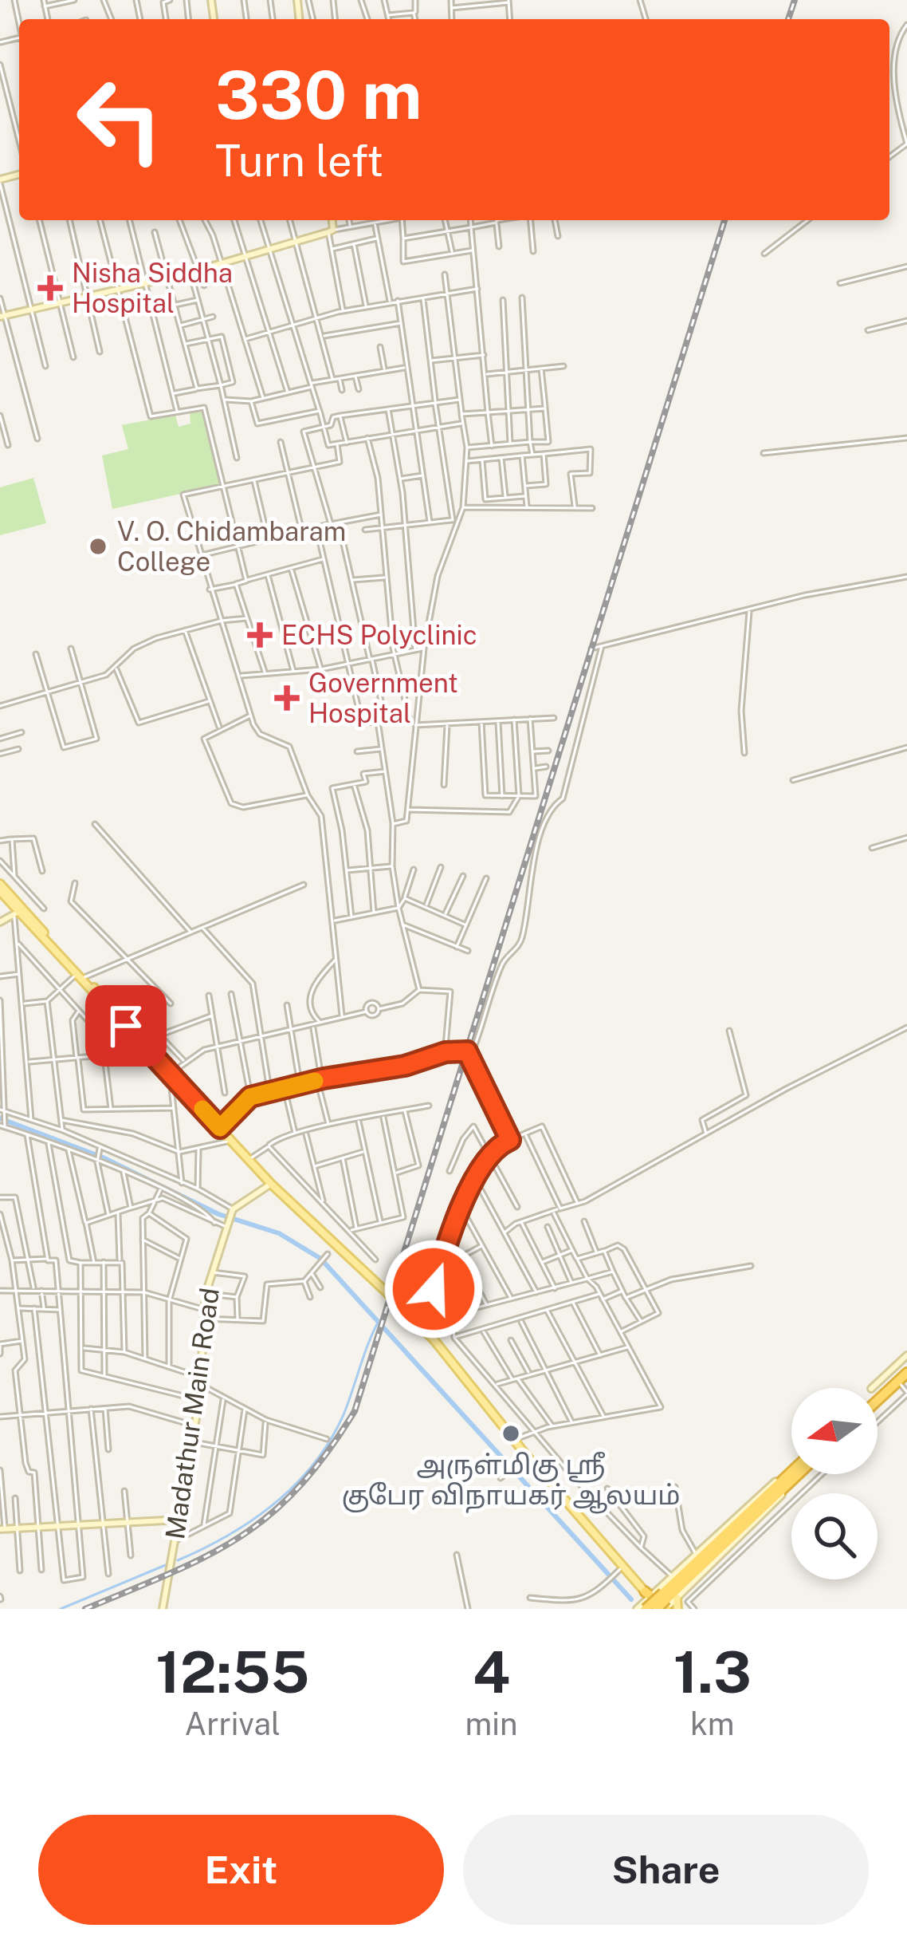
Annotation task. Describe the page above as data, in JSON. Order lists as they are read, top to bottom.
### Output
{
  "streets": {
    "street": ["Madathur Main Road"]
  },
  "places": {
    "health": ["Nisha Siddha Hospital", "ECHS Polyclinic", "Government Hospital"],
    "other": ["V. O. Chidambaram College", "அருள்மிகு ஶ்ரீ குபேர விநாயகர் ஆலயம்"]
  },
  "north": "left",
  "page": {
    "turn": ["330 m", "Turn left"],
    "eta": [
      "12:55",
      "Arrival",
      "4",
      "min",
      "1.3",
      "km"
    ],
    "buttons": ["Exit", "Share"]
  }
}
